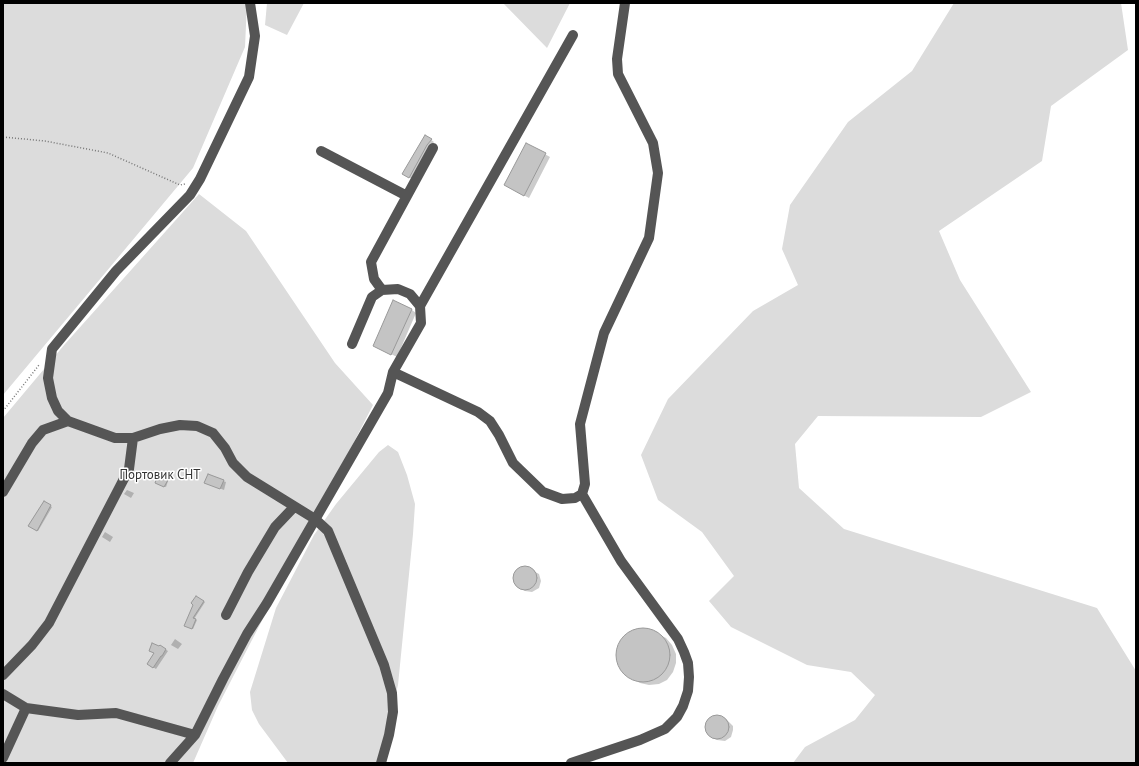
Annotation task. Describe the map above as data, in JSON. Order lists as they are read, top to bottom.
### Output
{
  "parks": ["Портовик СНТ"]
}
